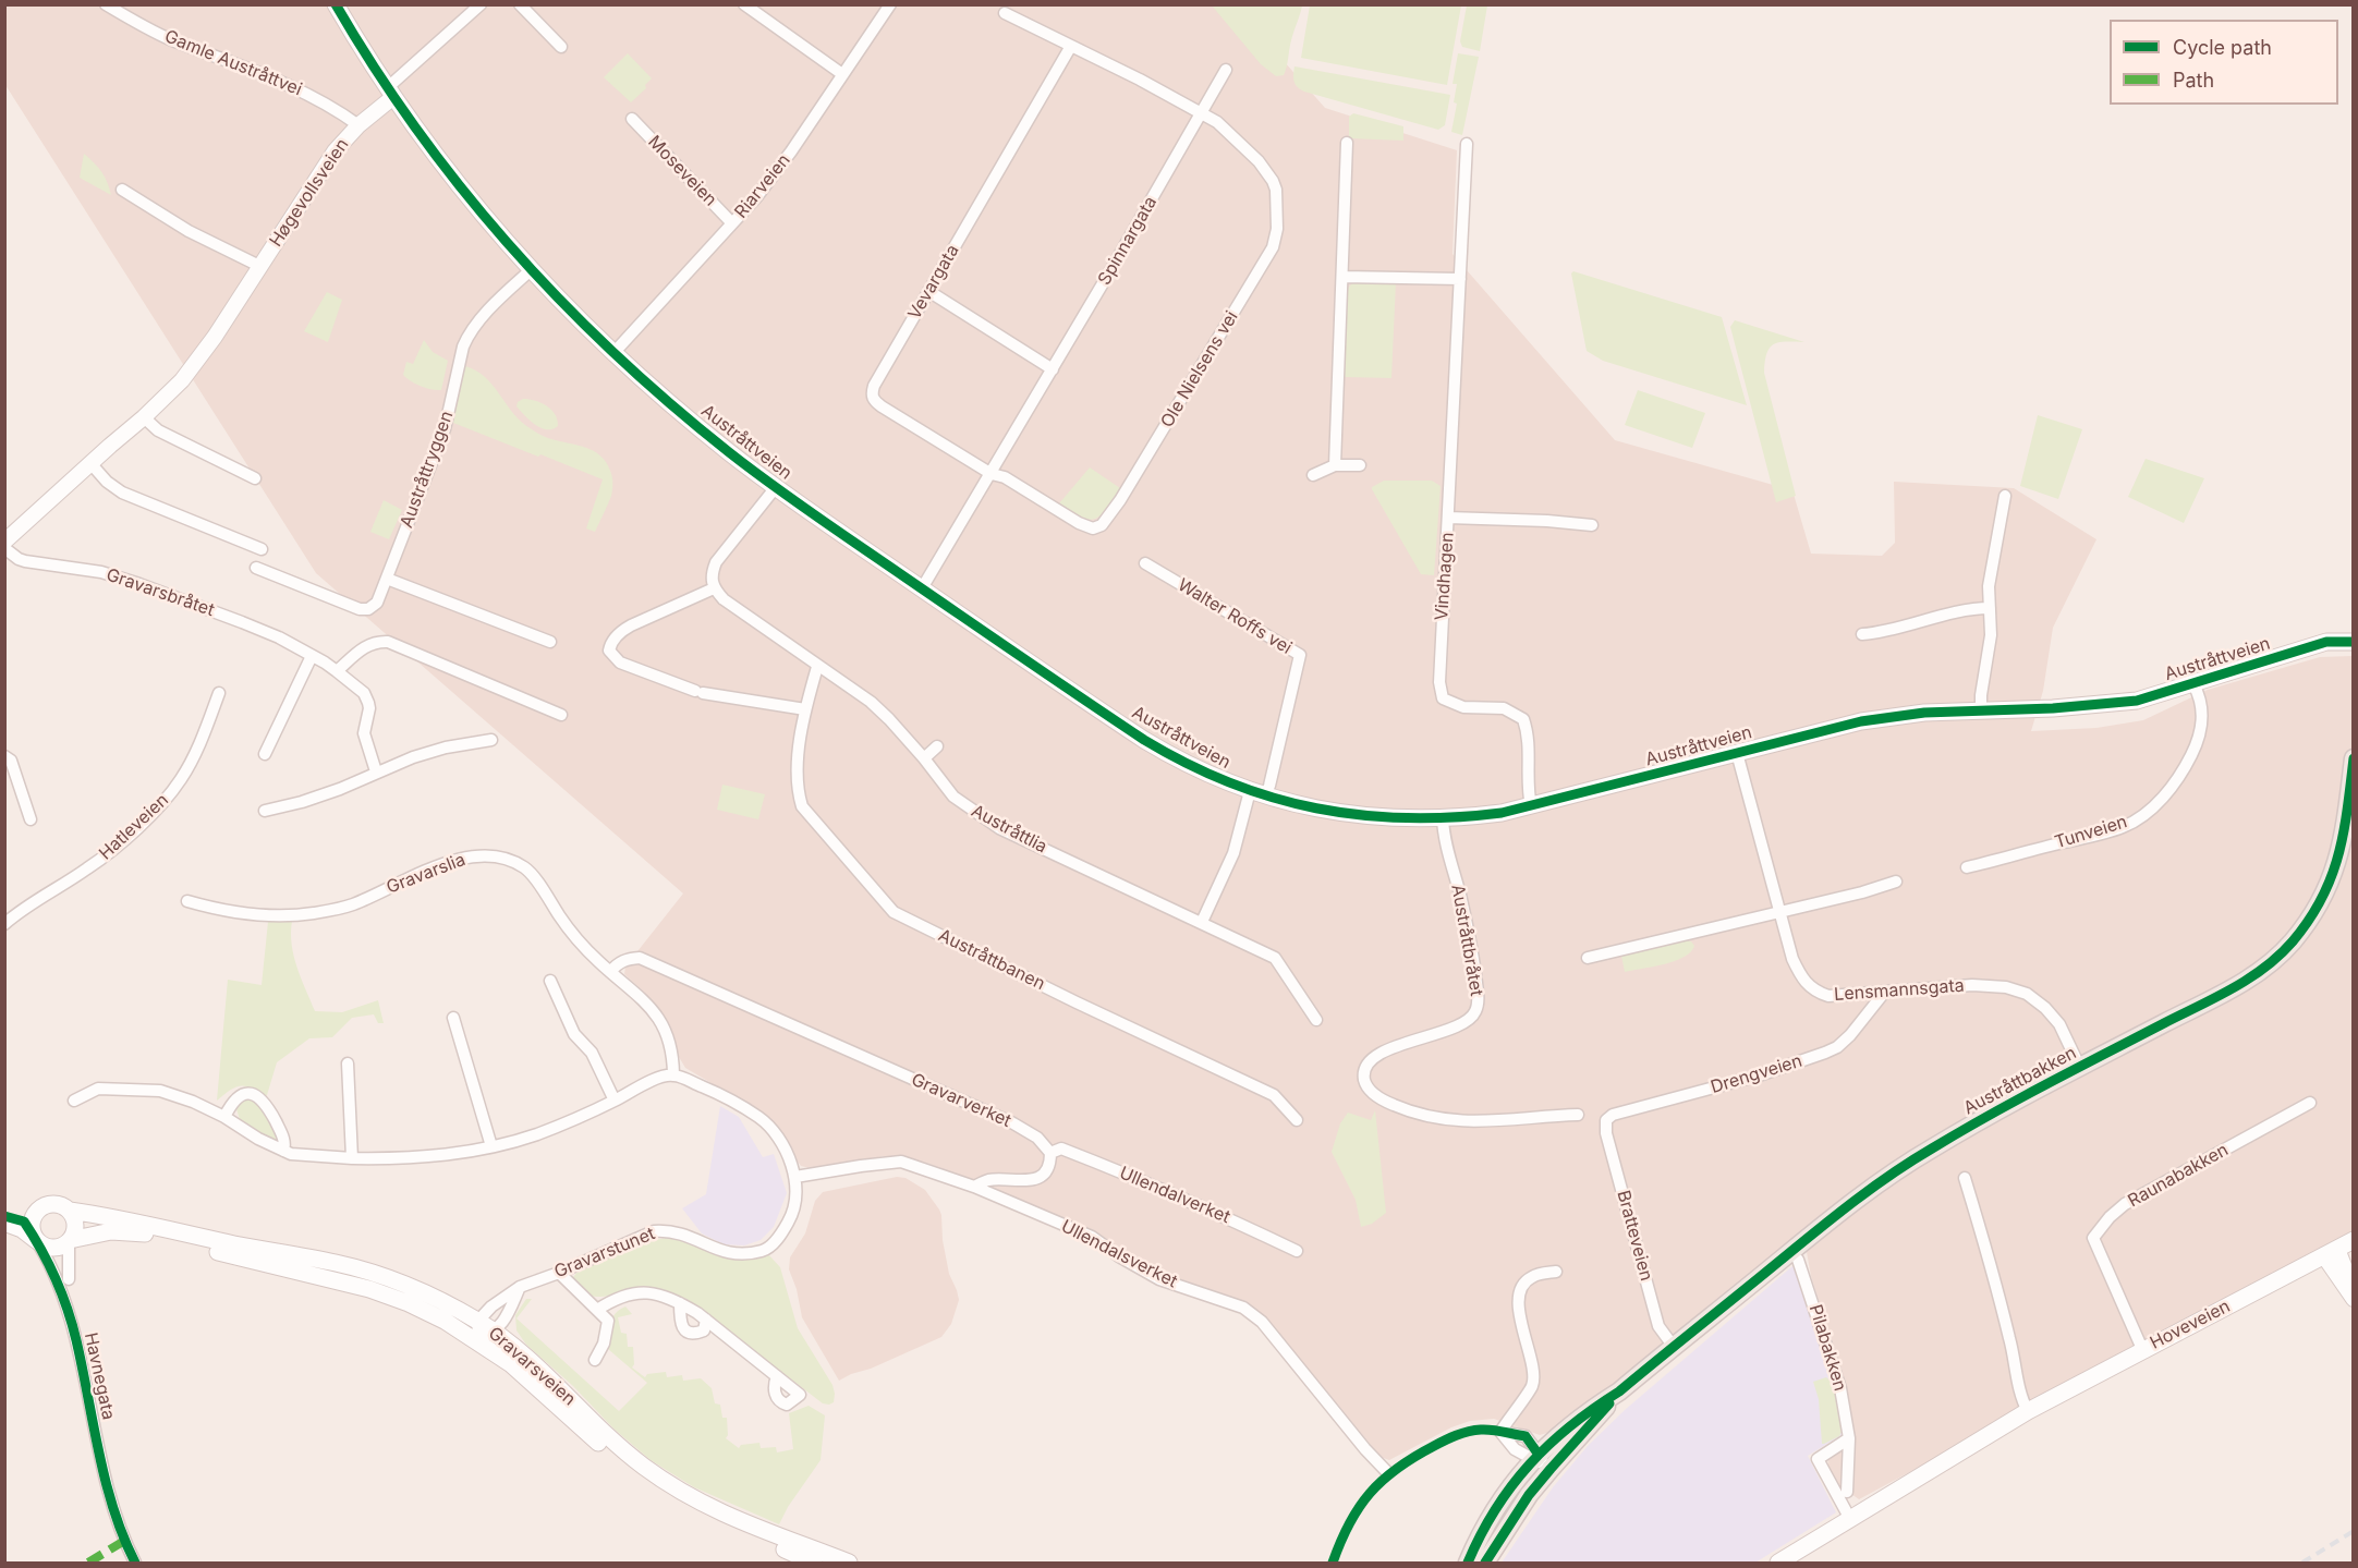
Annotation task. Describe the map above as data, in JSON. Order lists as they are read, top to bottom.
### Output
{
  "streets": {
    "main road": [
      "Austråttveien",
      "Austråttbakken",
      "Hoveveien",
      "Gravarsveien"
    ],
    "street": [
      "Gamle Austråttvei",
      "Moseveien",
      "Riarveien",
      "Høgevollsveien",
      "Spinnargata",
      "Vevargata",
      "Ole Nielsens vei",
      "Austråttryggen",
      "Vindhagen",
      "Gravarsbråtet",
      "Walter Roffs vei",
      "Hatleveien",
      "Austråttlia",
      "Tunveien",
      "Gravarslia",
      "Austråttbråtet",
      "Austråttbanen",
      "Lensmannsgata",
      "Drengveien",
      "Gravarverket",
      "Raunabakken",
      "Ullendalverket",
      "Bratteveien",
      "Gravarstunet",
      "Ullendalsverket",
      "Pilabakken",
      "Havnegata"
    ]
  },
  "crossings": [
    ["Gamle Austråttvei", "Høgevollsveien"],
    ["Moseveien", "Riarveien"],
    ["Riarveien", "Austråttveien"],
    ["Høgevollsveien", "Austråttveien"],
    ["Spinnargata", "Vevargata"],
    ["Spinnargata", "Ole Nielsens vei"],
    ["Spinnargata", "Austråttveien"],
    ["Vevargata", "Ole Nielsens vei"],
    ["Austråttveien", "Austråttryggen"],
    ["Austråttveien", "Vindhagen"],
    ["Austråttveien", "Walter Roffs vei"],
    ["Austråttveien", "Tunveien"],
    ["Austråttveien", "Austråttbråtet"],
    ["Austråttveien", "Lensmannsgata"],
    ["Austråttlia", "Austråttbanen"],
    ["Gravarslia", "Gravarverket"],
    ["Gravarslia", "Gravarstunet"],
    ["Lensmannsgata", "Drengveien"],
    ["Lensmannsgata", "Austråttbakken"],
    ["Drengveien", "Bratteveien"],
    ["Austråttbakken", "Bratteveien"],
    ["Gravarverket", "Ullendalverket"],
    ["Raunabakken", "Hoveveien"],
    ["Gravarstunet", "Gravarsveien"]
  ],
  "legend": ["Cycle path", "Path"]
}
